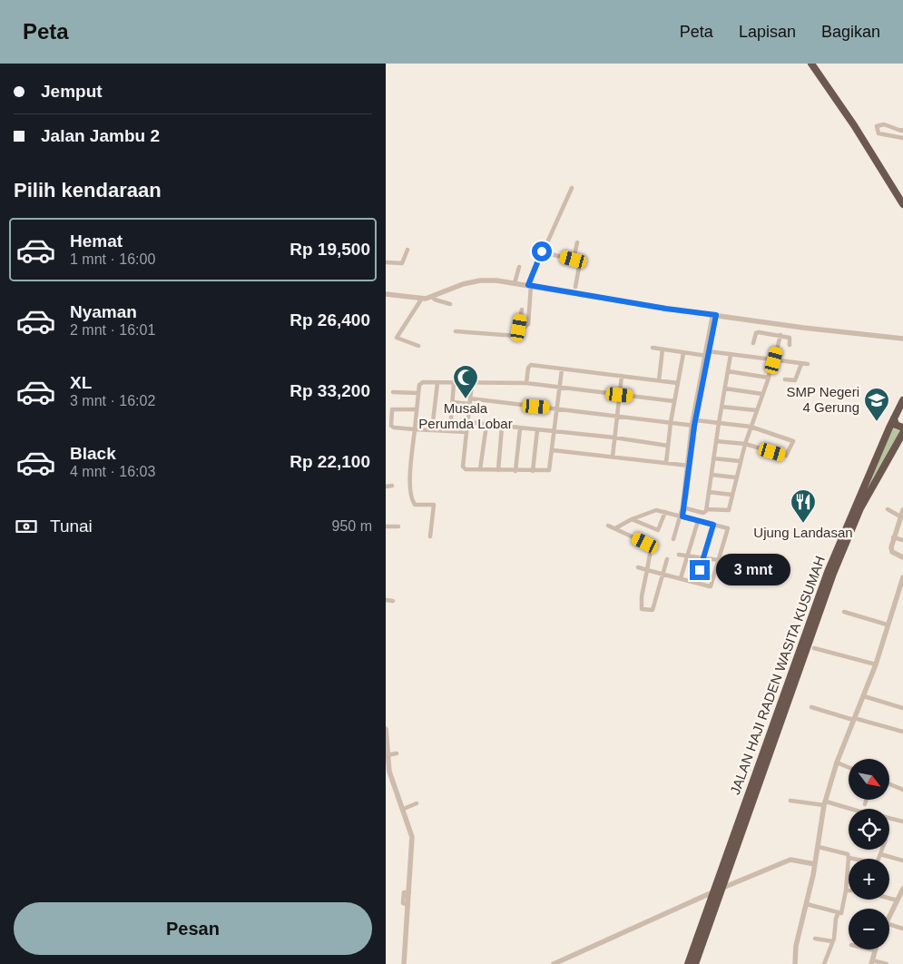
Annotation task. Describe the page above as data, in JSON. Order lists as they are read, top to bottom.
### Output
{
  "streets": {
    "highway": ["JALAN HAJI RADEN WASITA KUSUMAH"]
  },
  "places": {
    "mosque": ["Musala Perumda Lobar"],
    "school or university": ["SMP Negeri 4 Gerung"],
    "restaurant": ["Ujung Landasan"]
  },
  "north": "bottom right",
  "page": {
    "header": "Peta",
    "nav": ["Peta", "Lapisan", "Bagikan"],
    "banner": ["Jemput", "Jalan Jambu 2"],
    "heading": "Pilih kendaraan",
    "list": [
      {
        "name": "Hemat",
        "note": "1 mnt · 16:00",
        "value": "Rp 19,500"
      },
      {
        "name": "Nyaman",
        "note": "2 mnt · 16:01",
        "value": "Rp 26,400"
      },
      {
        "name": "XL",
        "note": "3 mnt · 16:02",
        "value": "Rp 33,200"
      },
      {
        "name": "Black",
        "note": "4 mnt · 16:03",
        "value": "Rp 22,100"
      }
    ],
    "pay": ["Tunai", "950 m"],
    "bubble": "3 mnt",
    "map_buttons": ["+", "−"],
    "buttons": "Pesan"
  }
}
